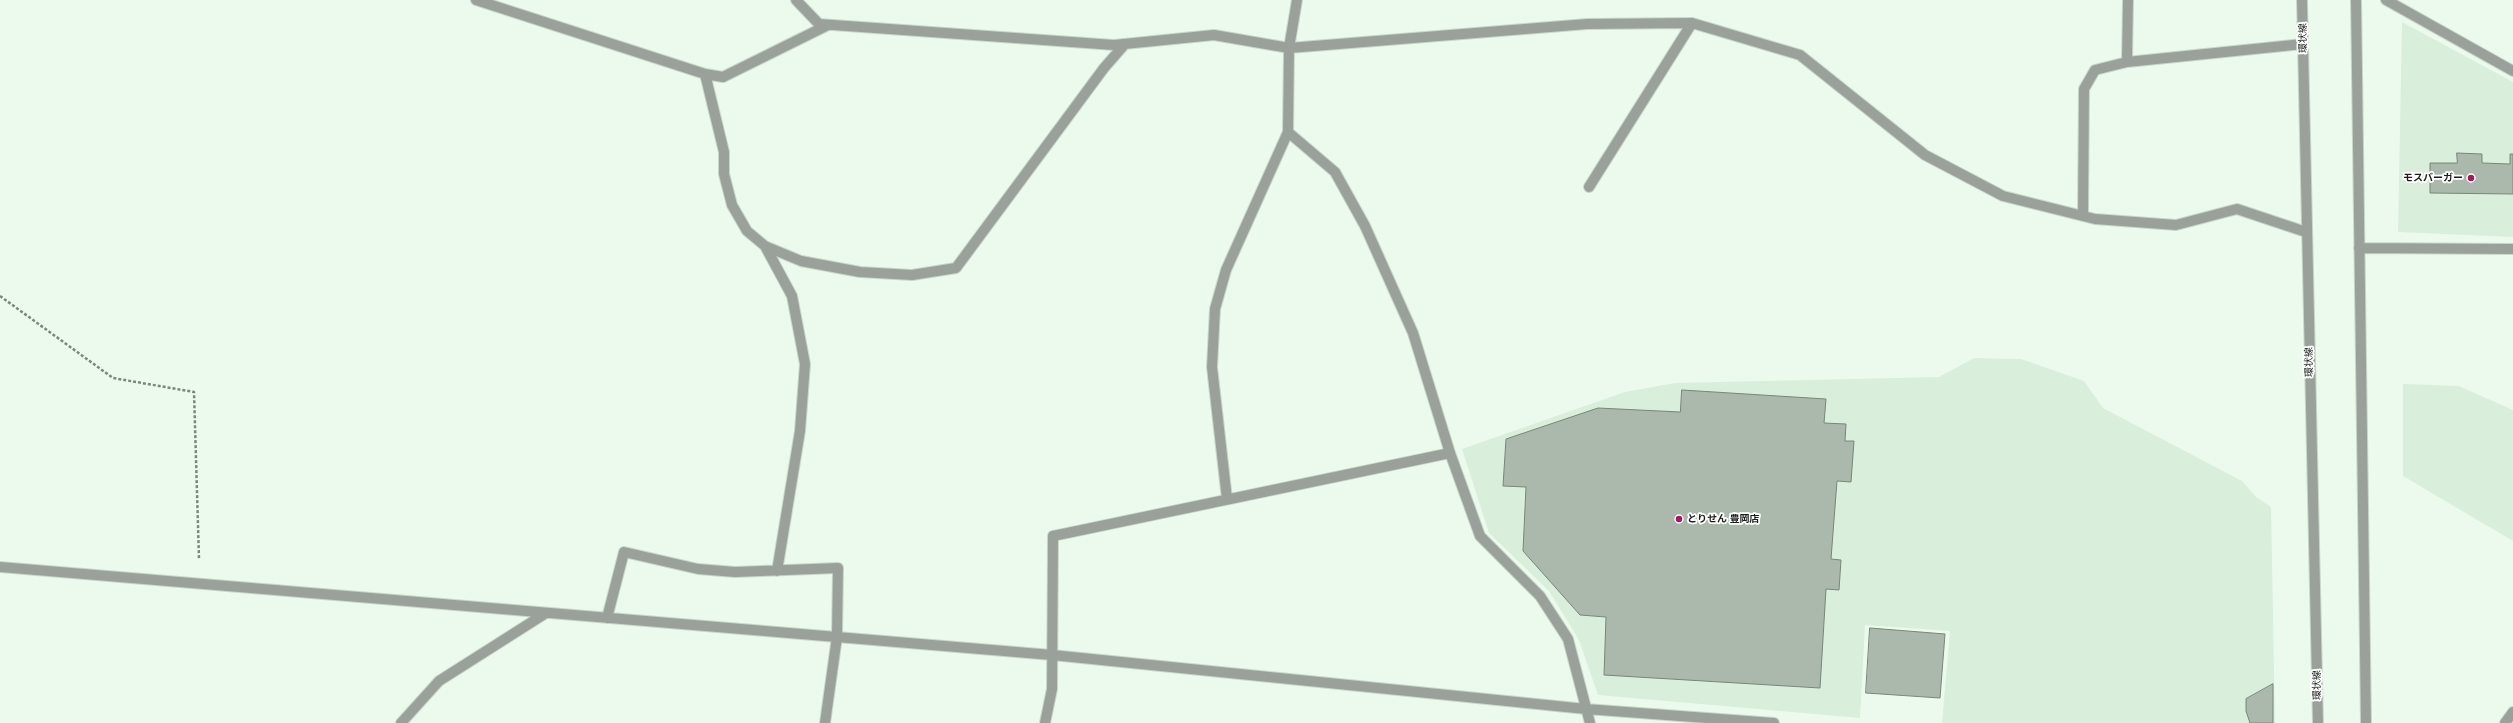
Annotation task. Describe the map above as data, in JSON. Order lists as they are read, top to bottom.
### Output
{
  "streets": {
    "street": ["環状線"]
  },
  "places": ["モスバーガー", "とりせん 豊岡店"]
}
